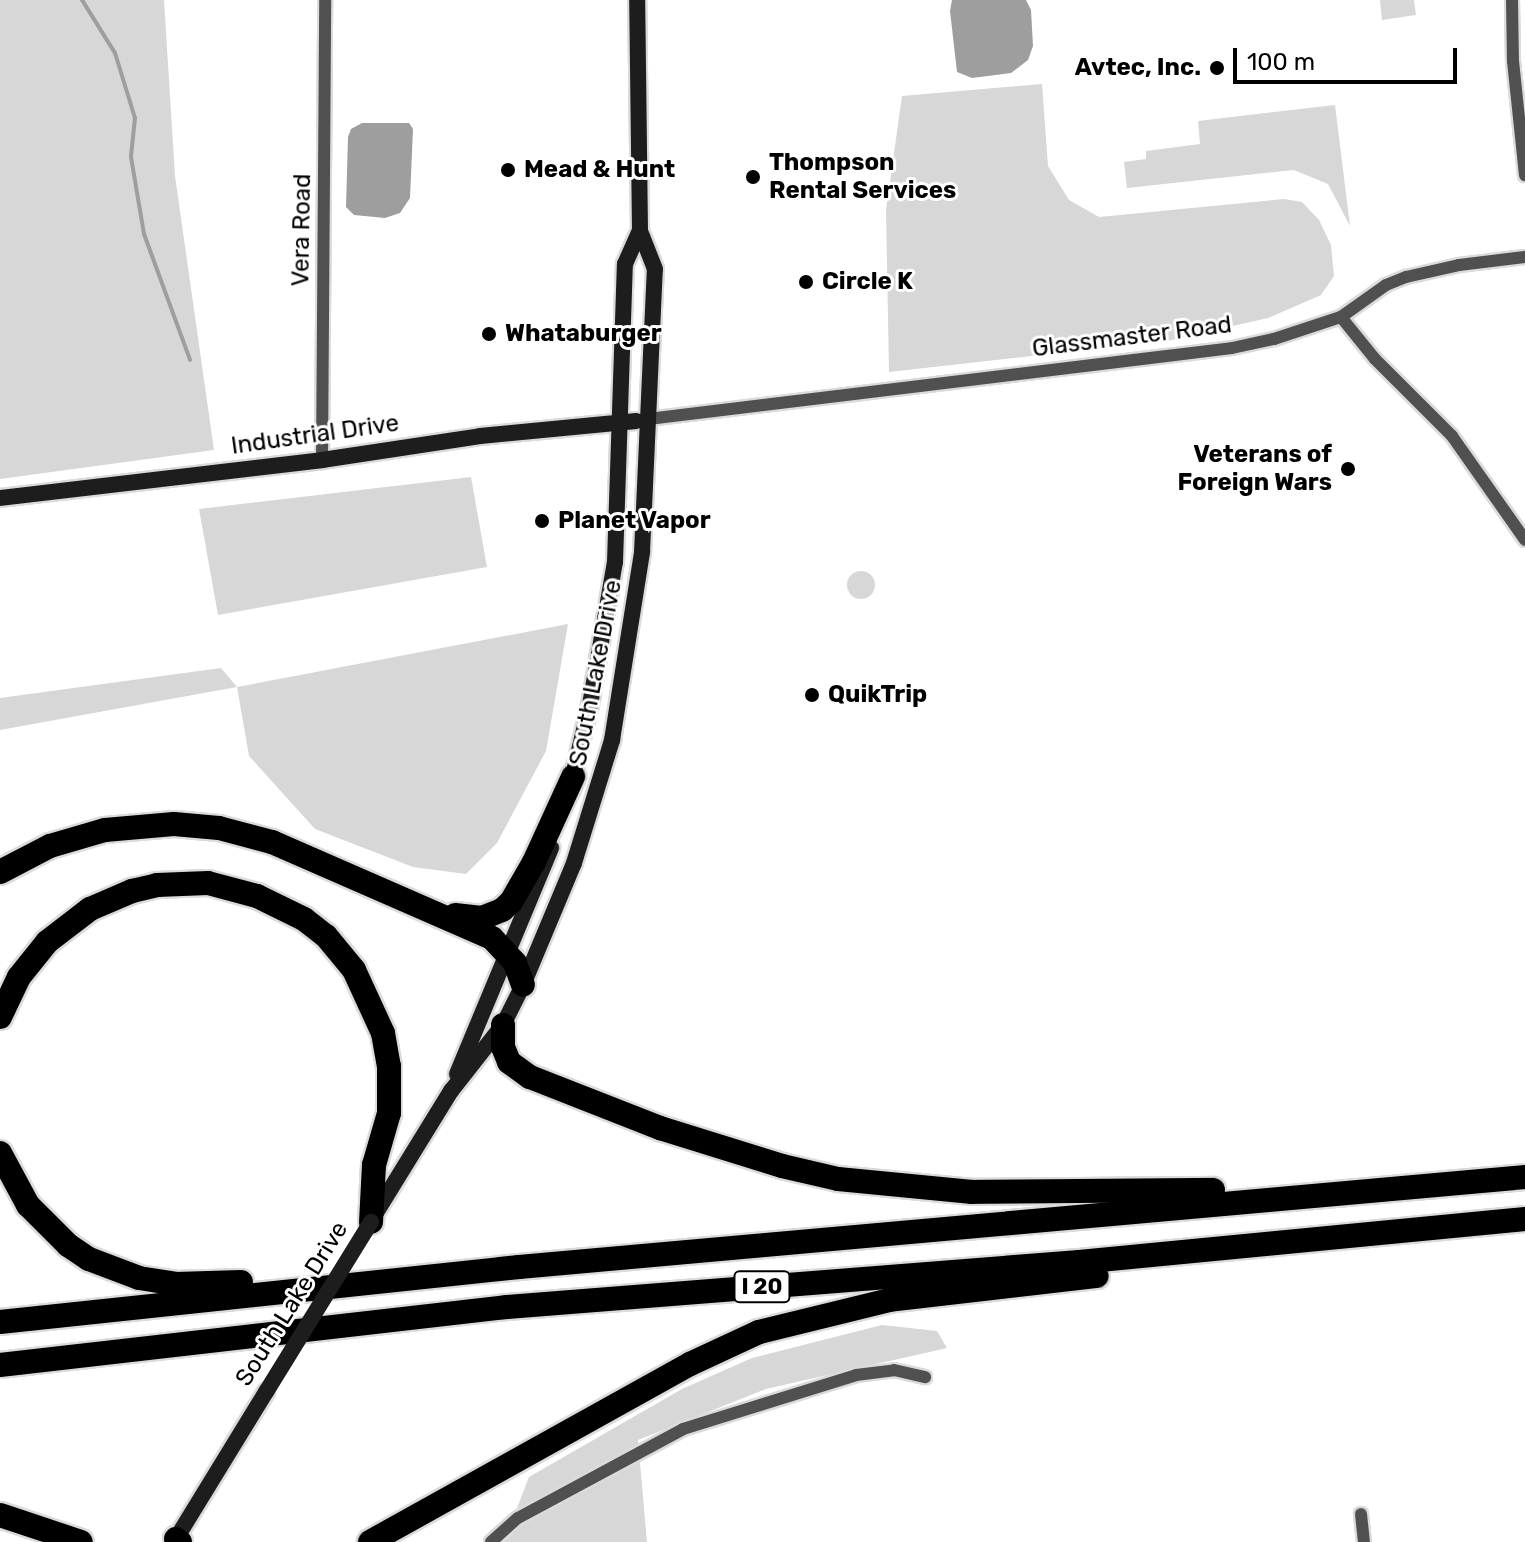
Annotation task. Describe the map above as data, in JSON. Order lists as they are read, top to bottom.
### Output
{
  "streets": {
    "highway": ["I 20"],
    "main road": ["Industrial Drive", "South Lake Drive"],
    "street": ["Vera Road", "Glassmaster Road"]
  },
  "crossings": [
    ["Vera Road", "Industrial Drive"],
    ["Glassmaster Road", "Industrial Drive"],
    ["Glassmaster Road", "South Lake Drive"],
    ["Industrial Drive", "South Lake Drive"]
  ],
  "places": [
    "Avtec, Inc.",
    "Mead & Hunt",
    "Thompson Rental Services",
    "Circle K",
    "Whataburger",
    "Veterans of Foreign Wars",
    "Planet Vapor",
    "QuikTrip"
  ],
  "scale_bar": "100 m"
}
